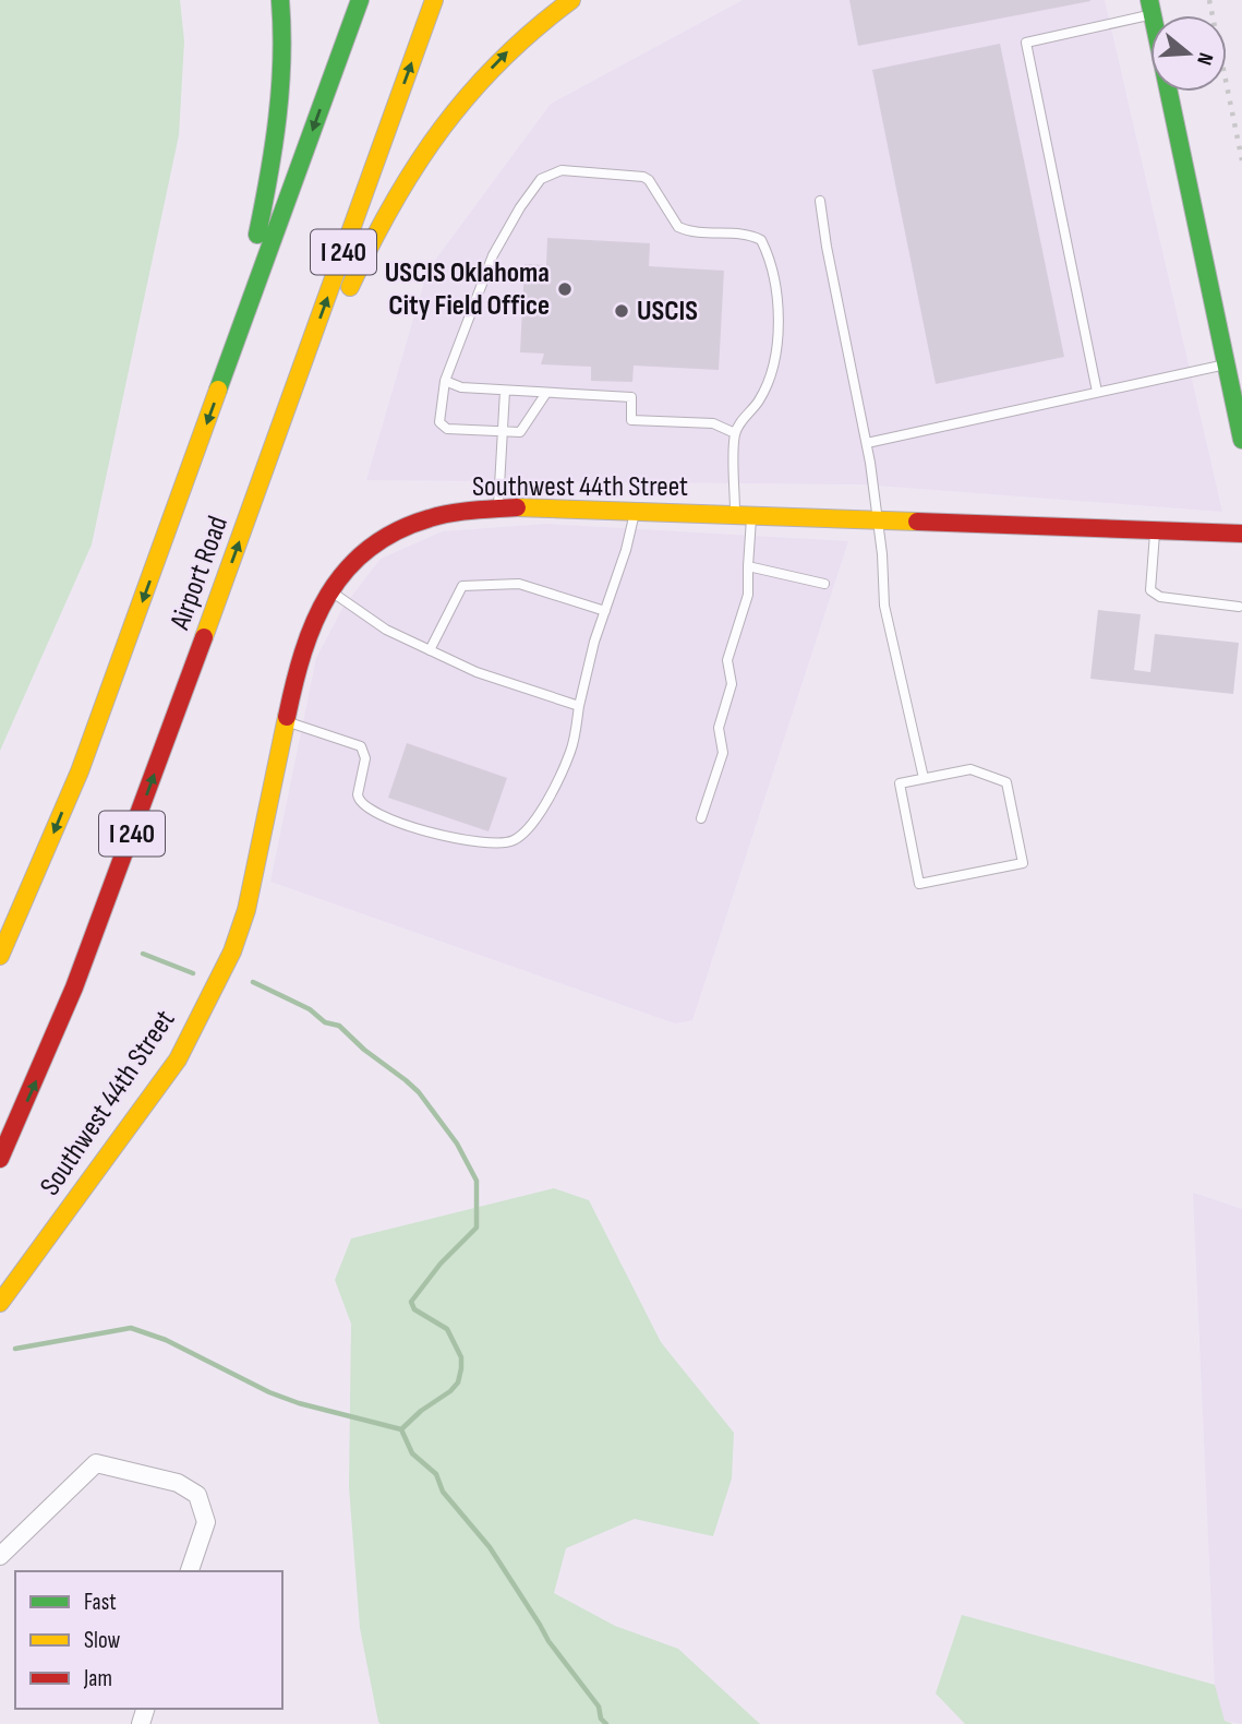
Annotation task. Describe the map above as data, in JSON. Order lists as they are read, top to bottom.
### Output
{
  "streets": {
    "main road": ["I 240", "Southwest 44th Street", "Airport Road"]
  },
  "places": ["USCIS Oklahoma City Field Office", "USCIS"],
  "legend": ["Fast", "Slow", "Jam"],
  "north": "right"
}
